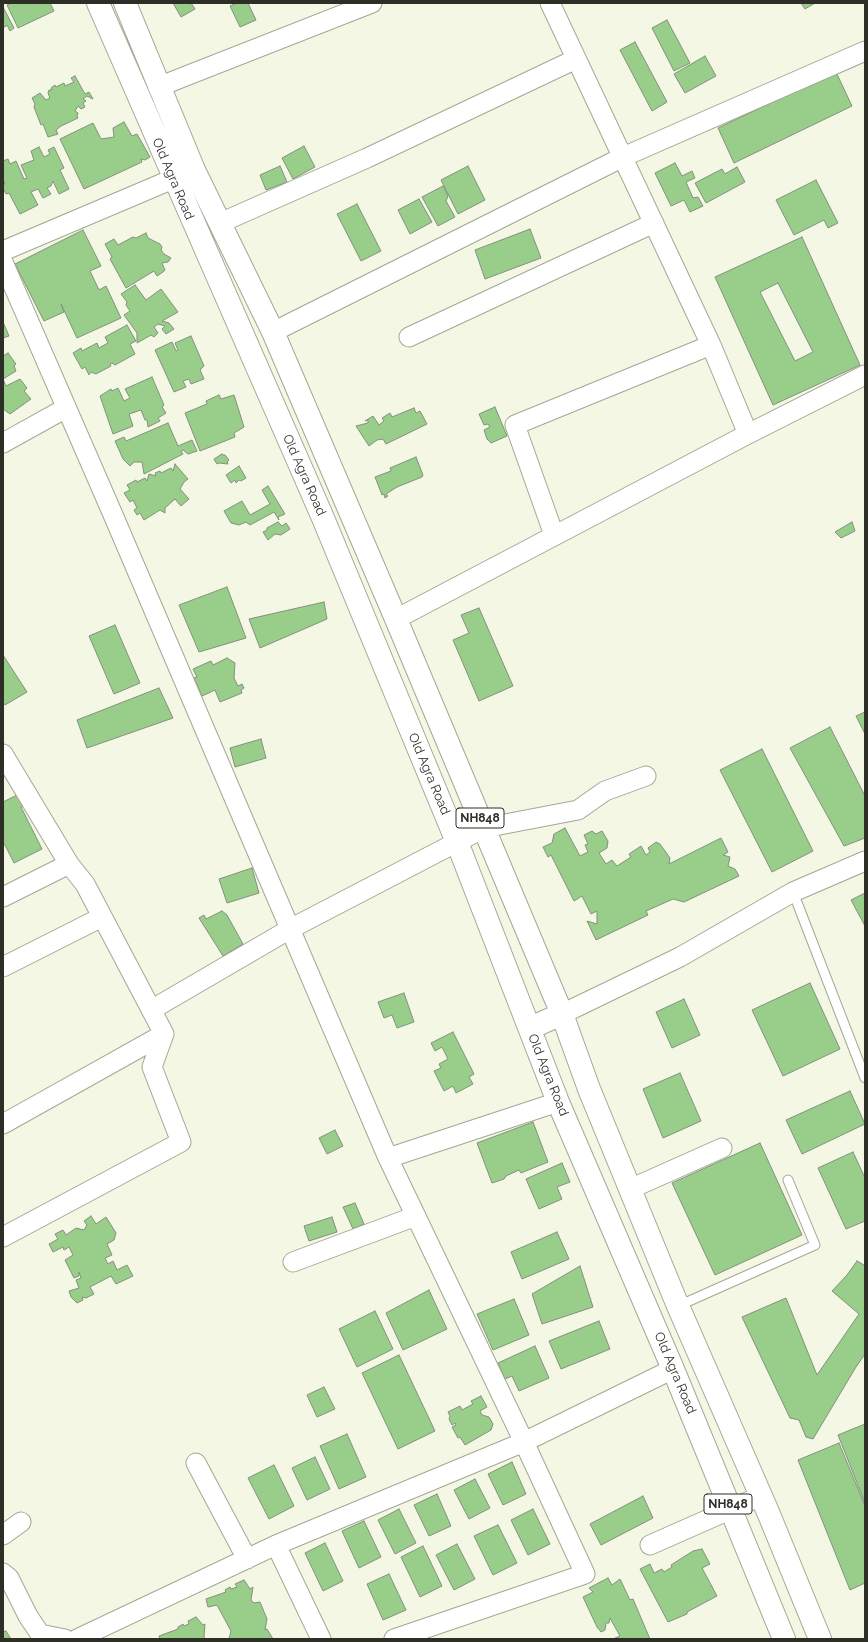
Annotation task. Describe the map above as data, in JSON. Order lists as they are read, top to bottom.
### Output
{
  "streets": {
    "highway": ["Old Agra Road", "NH848"]
  }
}
